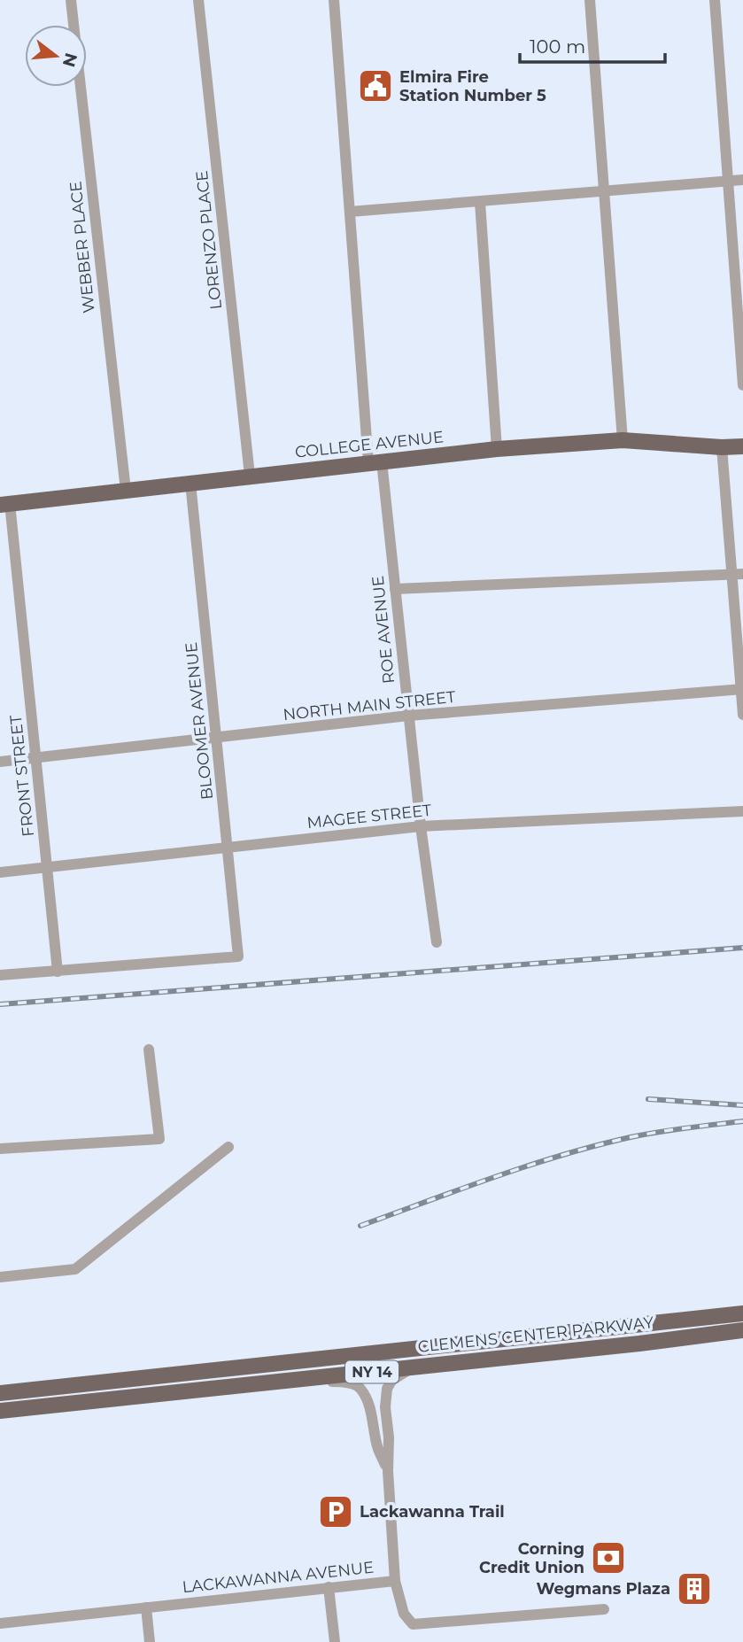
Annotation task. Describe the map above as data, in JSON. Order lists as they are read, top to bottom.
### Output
{
  "streets": {
    "main road": ["COLLEGE AVENUE", "CLEMENS CENTER PARKWAY", "NY 14"],
    "street": [
      "LORENZO PLACE",
      "WEBBER PLACE",
      "ROE AVENUE",
      "NORTH MAIN STREET",
      "BLOOMER AVENUE",
      "FRONT STREET",
      "MAGEE STREET",
      "LACKAWANNA AVENUE"
    ]
  },
  "crossings": [
    ["LORENZO PLACE", "COLLEGE AVENUE"],
    ["WEBBER PLACE", "COLLEGE AVENUE"],
    ["COLLEGE AVENUE", "ROE AVENUE"],
    ["COLLEGE AVENUE", "BLOOMER AVENUE"],
    ["COLLEGE AVENUE", "FRONT STREET"],
    ["ROE AVENUE", "NORTH MAIN STREET"],
    ["ROE AVENUE", "MAGEE STREET"],
    ["NORTH MAIN STREET", "BLOOMER AVENUE"],
    ["NORTH MAIN STREET", "FRONT STREET"],
    ["BLOOMER AVENUE", "FRONT STREET"],
    ["BLOOMER AVENUE", "MAGEE STREET"],
    ["FRONT STREET", "MAGEE STREET"]
  ],
  "places": {
    "public building": ["Elmira Fire Station Number 5"],
    "parking": ["Lackawanna Trail"],
    "bank": ["Corning Credit Union"],
    "building": ["Wegmans Plaza"]
  },
  "scale_bar": "100 m",
  "north": "right"
}
